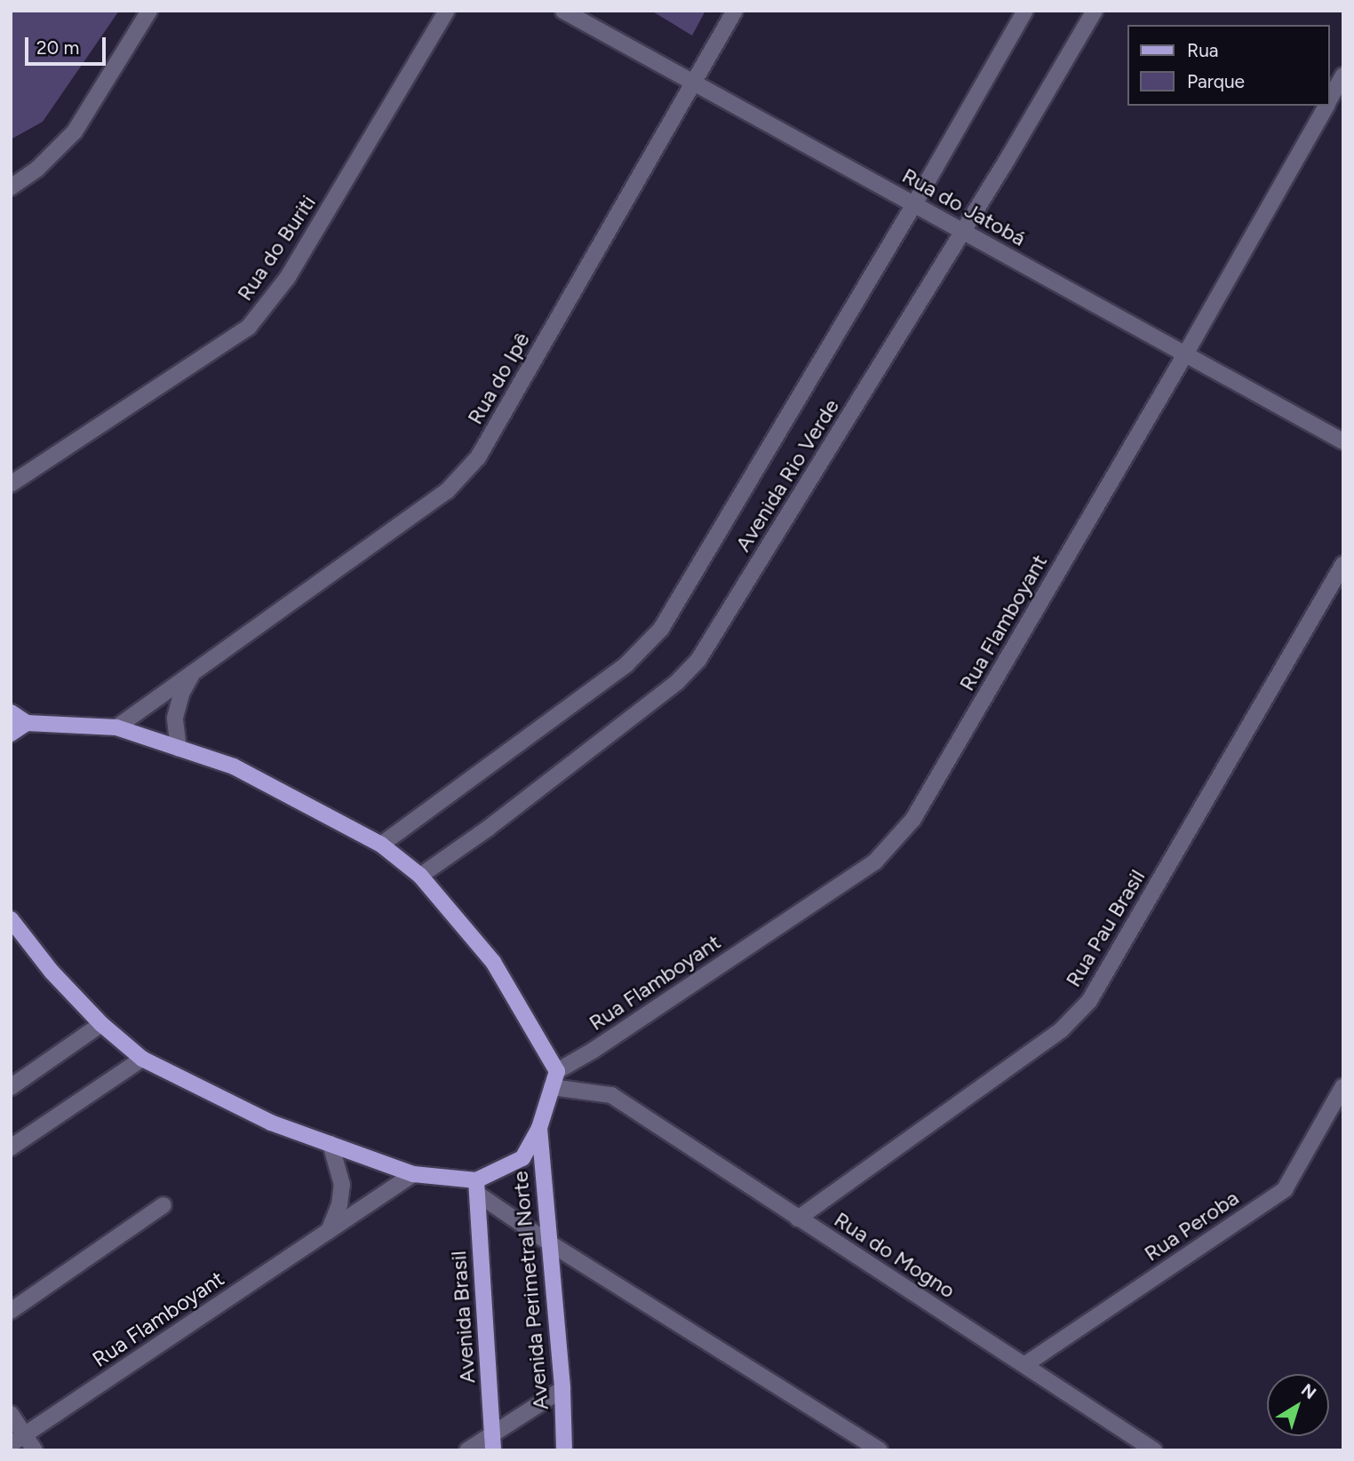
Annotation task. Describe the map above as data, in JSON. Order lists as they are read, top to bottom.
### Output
{
  "streets": {
    "main road": ["Avenida Perimetral Norte", "Avenida Brasil"],
    "street": [
      "Rua do Jatobá",
      "Rua do Buriti",
      "Rua do Ipê",
      "Avenida Rio Verde",
      "Rua Flamboyant",
      "Rua Pau Brasil",
      "Rua Peroba",
      "Rua do Mogno"
    ]
  },
  "crossings": [
    ["Rua do Jatobá", "Rua do Ipê"],
    ["Rua do Jatobá", "Avenida Rio Verde"],
    ["Rua do Jatobá", "Rua Flamboyant"],
    ["Rua Flamboyant", "Avenida Perimetral Norte"],
    ["Rua Pau Brasil", "Rua do Mogno"],
    ["Rua Peroba", "Rua do Mogno"],
    ["Rua do Mogno", "Avenida Perimetral Norte"],
    ["Avenida Perimetral Norte", "Avenida Brasil"]
  ],
  "legend": ["Rua", "Parque"],
  "scale_bar": "20 m",
  "north": "top right"
}
